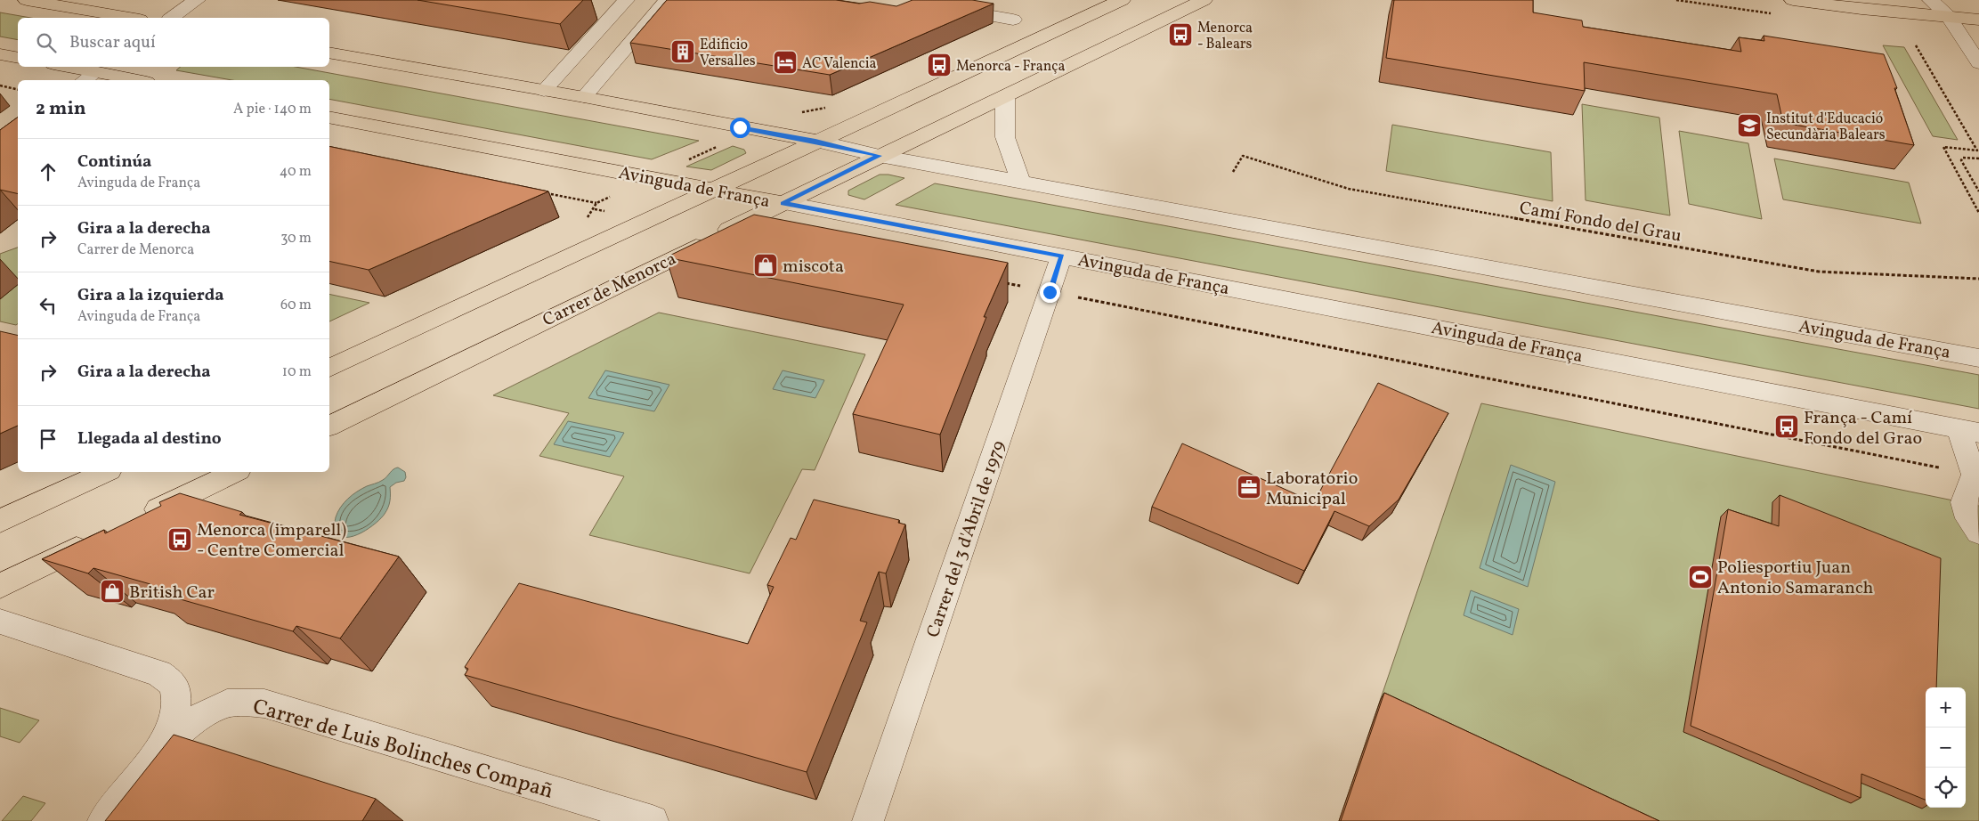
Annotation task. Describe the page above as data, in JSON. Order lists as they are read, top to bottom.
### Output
{
  "streets": {
    "main road": ["Avinguda de França", "Carrer de Menorca"],
    "street": ["Carrer del 3 d'Abril de 1979", "Carrer de Luis Bolinches Compañ"],
    "path": ["Camí Fondo del Grau"]
  },
  "crossings": [
    ["Avinguda de França", "Carrer de Menorca"],
    ["Avinguda de França", "Carrer del 3 d'Abril de 1979"]
  ],
  "places": {
    "bus stop": [
      "Menorca - Balears",
      "Menorca - França",
      "França - Camí Fondo del Grao",
      "Menorca (imparell) - Centre Comercial"
    ],
    "building": ["Edificio Versalles"],
    "hotel": ["AC Valencia"],
    "school or university": ["Institut d'Educació Secundària Balears"],
    "shop": ["miscota", "British Car"],
    "office": ["Laboratorio Municipal"],
    "sports": ["Poliesportiu Juan Antonio Samaranch"]
  },
  "page": {
    "search": "Buscar aquí",
    "heading": ["2 min", "A pie · 140 m"],
    "list": [
      ["Continúa", "Avinguda de França", "40 m"],
      ["Gira a la derecha", "Carrer de Menorca", "30 m"],
      ["Gira a la izquierda", "Avinguda de França", "60 m"],
      ["Gira a la derecha", "10 m"],
      "Llegada al destino"
    ],
    "map_buttons": ["+", "−"]
  }
}
